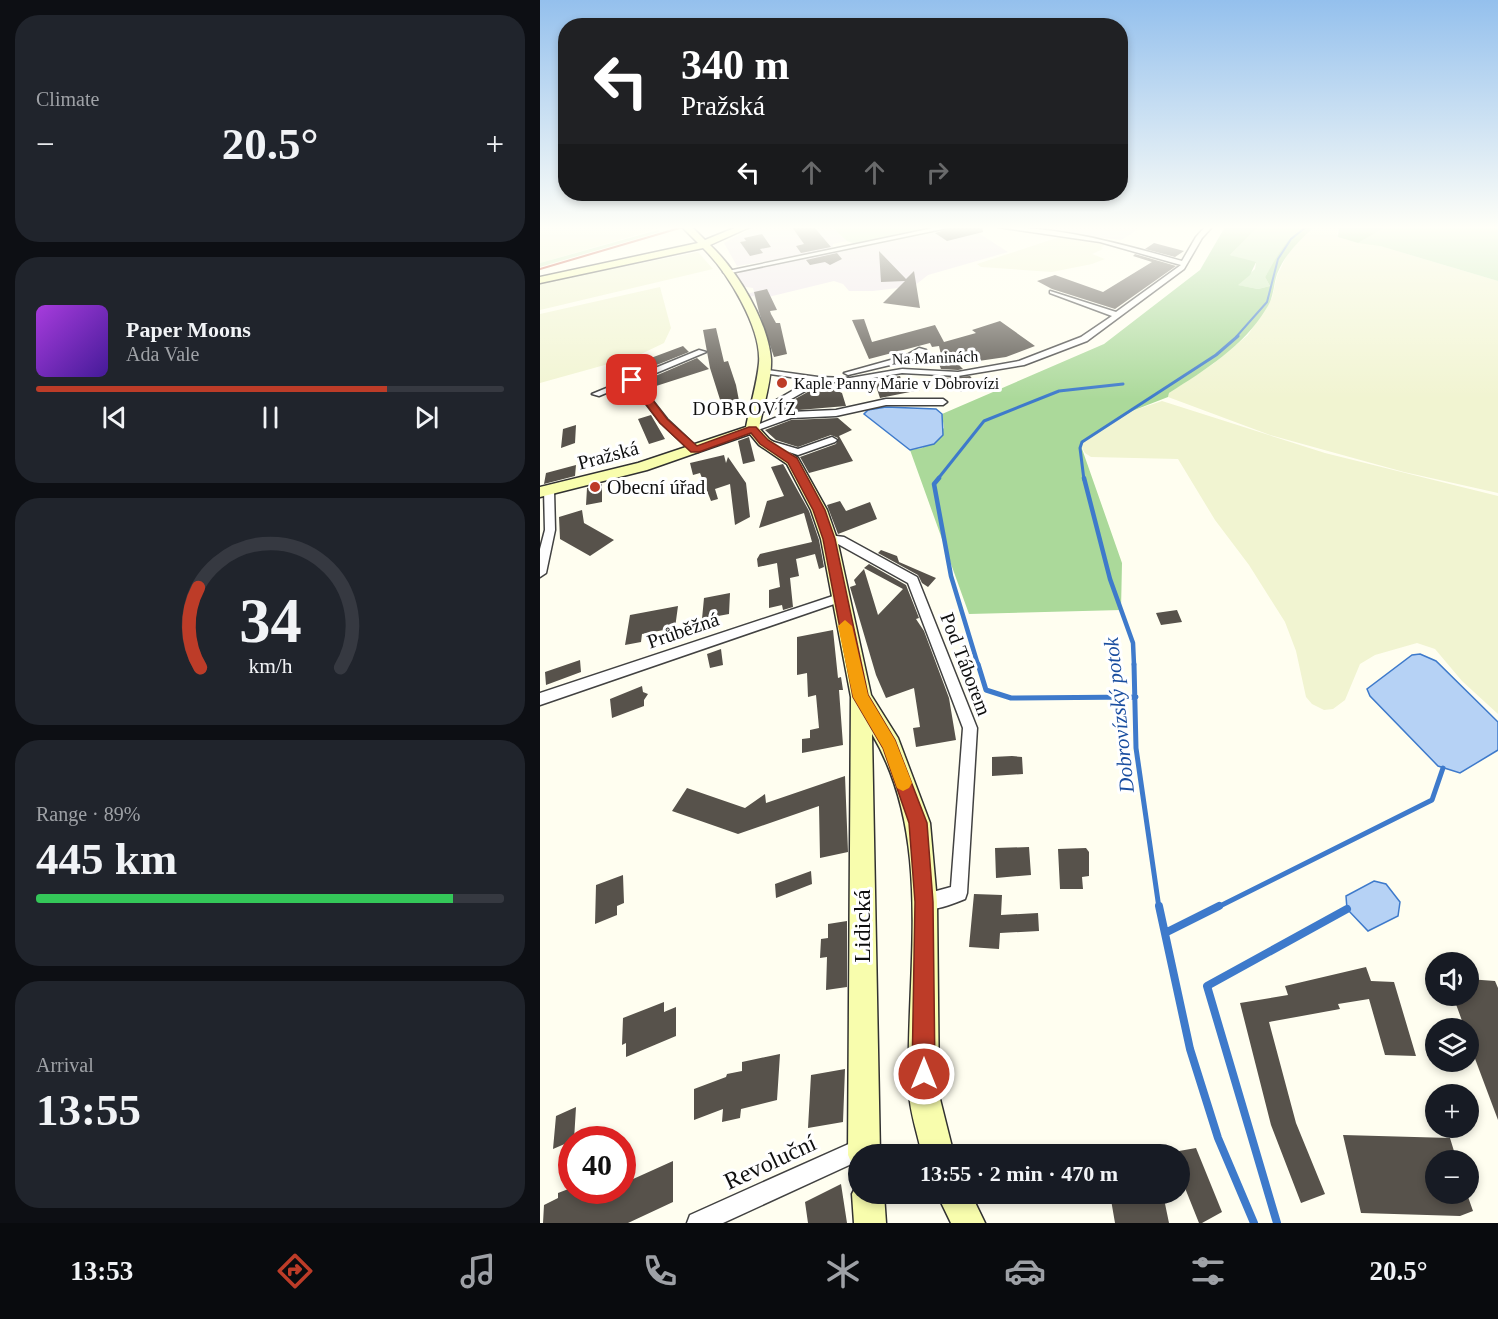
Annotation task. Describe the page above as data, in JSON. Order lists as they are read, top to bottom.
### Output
{
  "streets": {
    "street": [
      "Na Maninách",
      "Pražská",
      "Průběžná",
      "Pod Táborem",
      "Lidická",
      "Revoluční"
    ]
  },
  "districts": ["DOBROVÍZ"],
  "water": ["Dobrovízský potok"],
  "places": ["Kaple Panny Marie v Dobrovízi", "Obecní úřad"],
  "page": {
    "tile": [
      "Climate",
      ["Range · 89%", "445 km"],
      ["Arrival", "13:55"]
    ],
    "turn": ["340 m", "Pražská"],
    "heat": ["−", "20.5°", "+"],
    "song": ["Paper Moons", "Ada Vale"],
    "map_buttons": ["+", "−"],
    "limit": "40",
    "trip": "13:55 · 2 min · 470 m",
    "tabs": ["13:53", "20.5°"],
    "gauge": ["34", "km/h"]
  }
}
